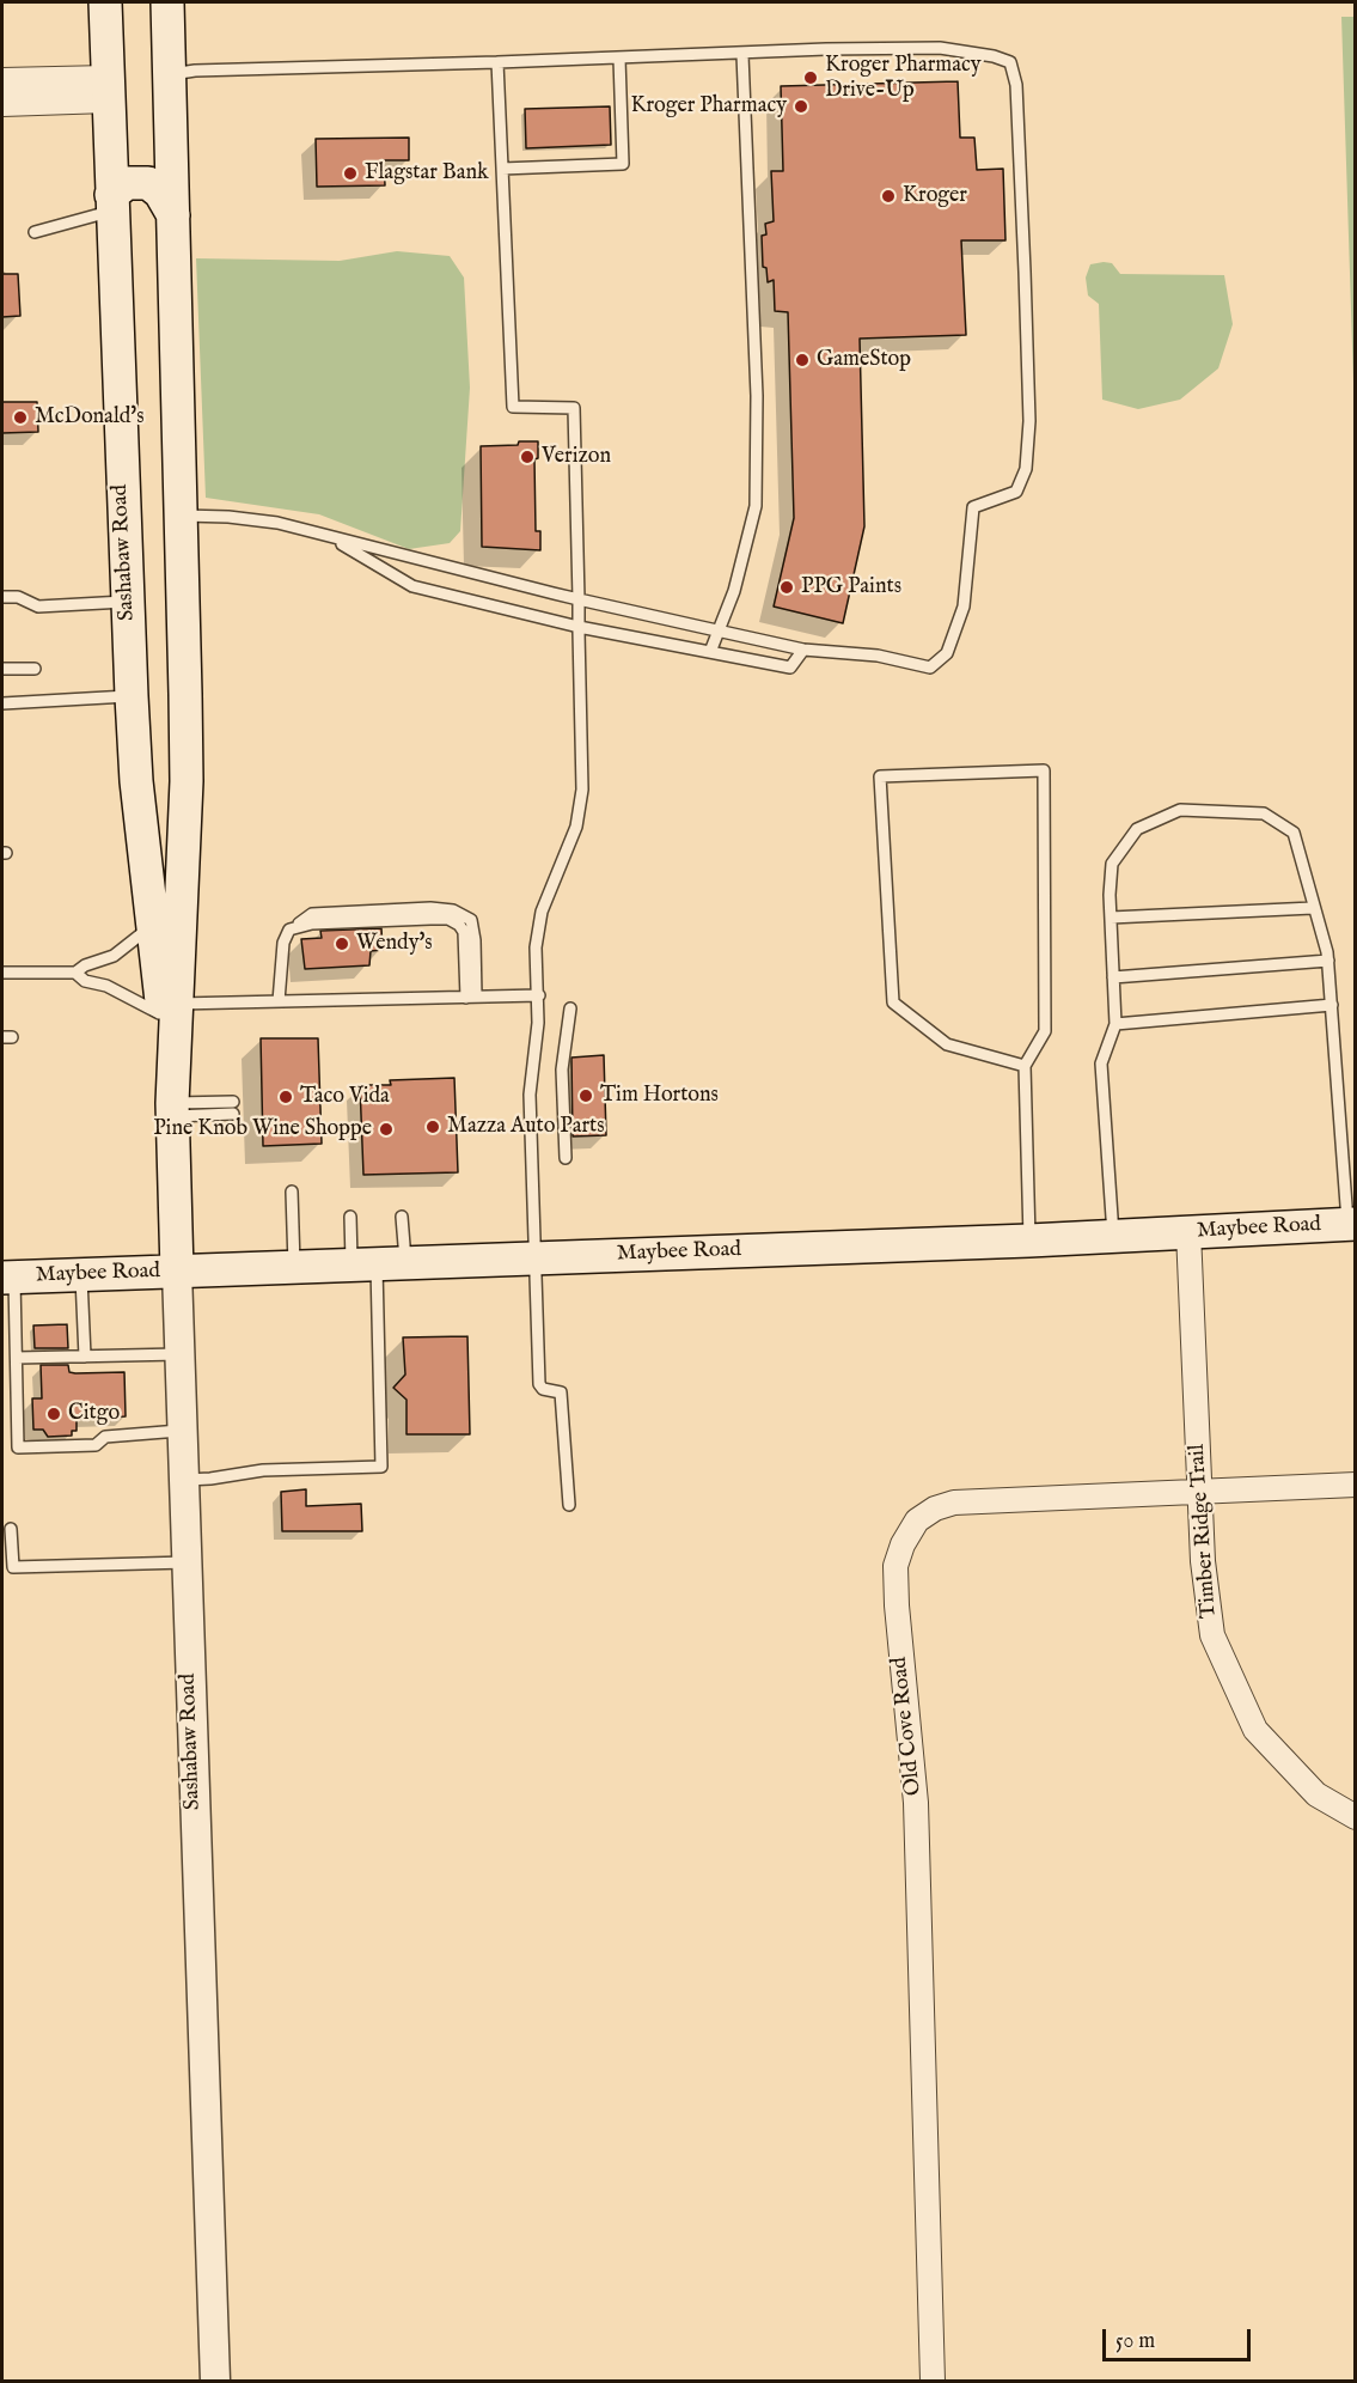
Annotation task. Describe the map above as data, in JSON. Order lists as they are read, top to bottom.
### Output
{
  "streets": {
    "main road": ["Sashabaw Road", "Maybee Road"],
    "street": ["Timber Ridge Trail", "Old Cove Road"]
  },
  "crossings": [
    ["Sashabaw Road", "Maybee Road"],
    ["Maybee Road", "Timber Ridge Trail"],
    ["Timber Ridge Trail", "Old Cove Road"]
  ],
  "places": [
    "Kroger Pharmacy Drive-Up",
    "Kroger Pharmacy",
    "Flagstar Bank",
    "Kroger",
    "GameStop",
    "McDonald's",
    "Verizon",
    "PPG Paints",
    "Wendy's",
    "Tim Hortons",
    "Taco Vida",
    "Mazza Auto Parts",
    "Pine Knob Wine Shoppe",
    "Citgo"
  ],
  "scale_bar": "50 m"
}
